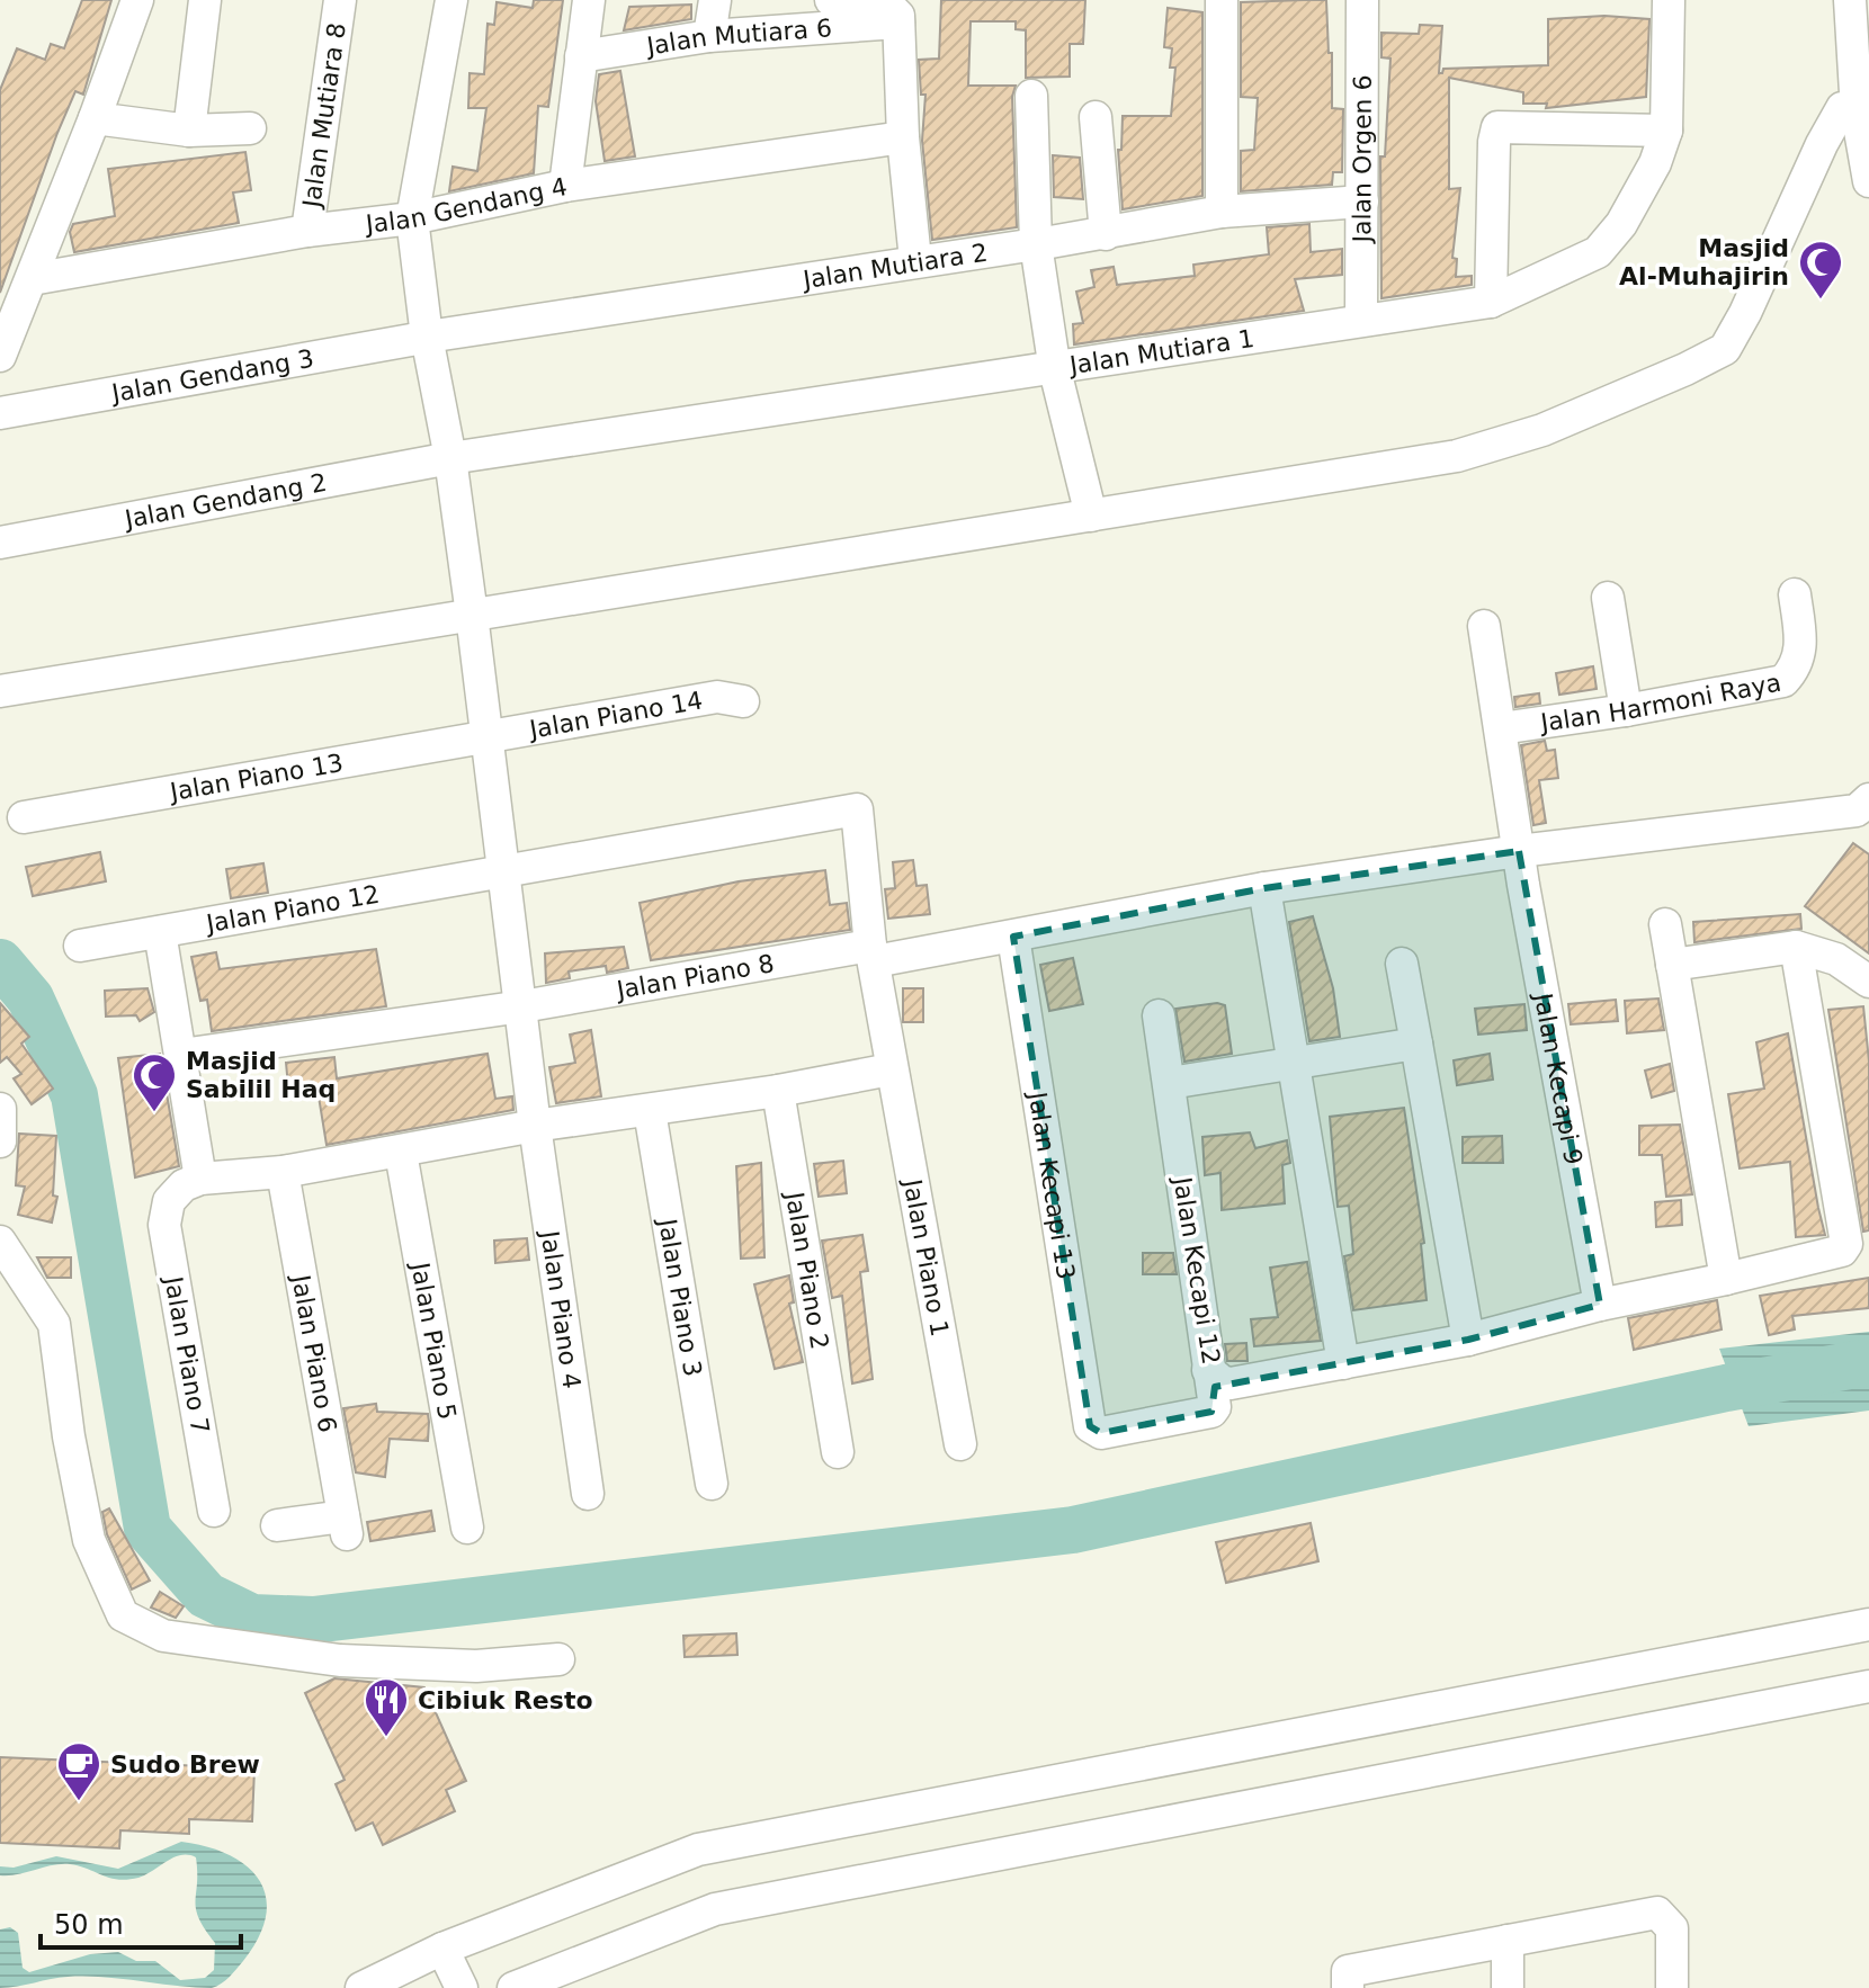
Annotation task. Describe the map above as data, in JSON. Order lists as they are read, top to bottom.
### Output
{
  "streets": {
    "street": [
      "Jalan Mutiara 6",
      "Jalan Mutiara 8",
      "Jalan Orgen 6",
      "Jalan Gendang 4",
      "Jalan Mutiara 2",
      "Jalan Mutiara 1",
      "Jalan Gendang 3",
      "Jalan Gendang 2",
      "Jalan Harmoni Raya",
      "Jalan Piano 14",
      "Jalan Piano 13",
      "Jalan Piano 12",
      "Jalan Piano 8",
      "Jalan Kecapi 9",
      "Jalan Kecapi 13",
      "Jalan Piano 1",
      "Jalan Kecapi 12",
      "Jalan Piano 2",
      "Jalan Piano 3",
      "Jalan Piano 4",
      "Jalan Piano 5",
      "Jalan Piano 6",
      "Jalan Piano 7"
    ]
  },
  "crossings": [
    ["Jalan Mutiara 8", "Jalan Gendang 4"],
    ["Jalan Orgen 6", "Jalan Mutiara 2"],
    ["Jalan Orgen 6", "Jalan Mutiara 1"],
    ["Jalan Gendang 4", "Jalan Piano 4"],
    ["Jalan Mutiara 2", "Jalan Gendang 3"],
    ["Jalan Mutiara 2", "Jalan Piano 4"],
    ["Jalan Mutiara 1", "Jalan Gendang 2"],
    ["Jalan Mutiara 1", "Jalan Piano 4"],
    ["Jalan Gendang 3", "Jalan Piano 4"],
    ["Jalan Gendang 2", "Jalan Piano 4"],
    ["Jalan Harmoni Raya", "Jalan Kecapi 9"],
    ["Jalan Piano 14", "Jalan Piano 13"],
    ["Jalan Piano 14", "Jalan Piano 4"],
    ["Jalan Piano 13", "Jalan Piano 4"],
    ["Jalan Piano 12", "Jalan Piano 8"],
    ["Jalan Piano 12", "Jalan Piano 1"],
    ["Jalan Piano 12", "Jalan Piano 4"],
    ["Jalan Piano 8", "Jalan Kecapi 9"],
    ["Jalan Piano 8", "Jalan Kecapi 13"],
    ["Jalan Piano 8", "Jalan Piano 1"],
    ["Jalan Piano 8", "Jalan Piano 4"],
    ["Jalan Kecapi 9", "Jalan Kecapi 12"],
    ["Jalan Kecapi 13", "Jalan Kecapi 12"]
  ],
  "places": {
    "mosque": ["Masjid Al-Muhajirin", "Masjid Sabilil Haq"],
    "restaurant": ["Cibiuk Resto"],
    "cafe": ["Sudo Brew"]
  },
  "scale_bar": "50 m"
}
